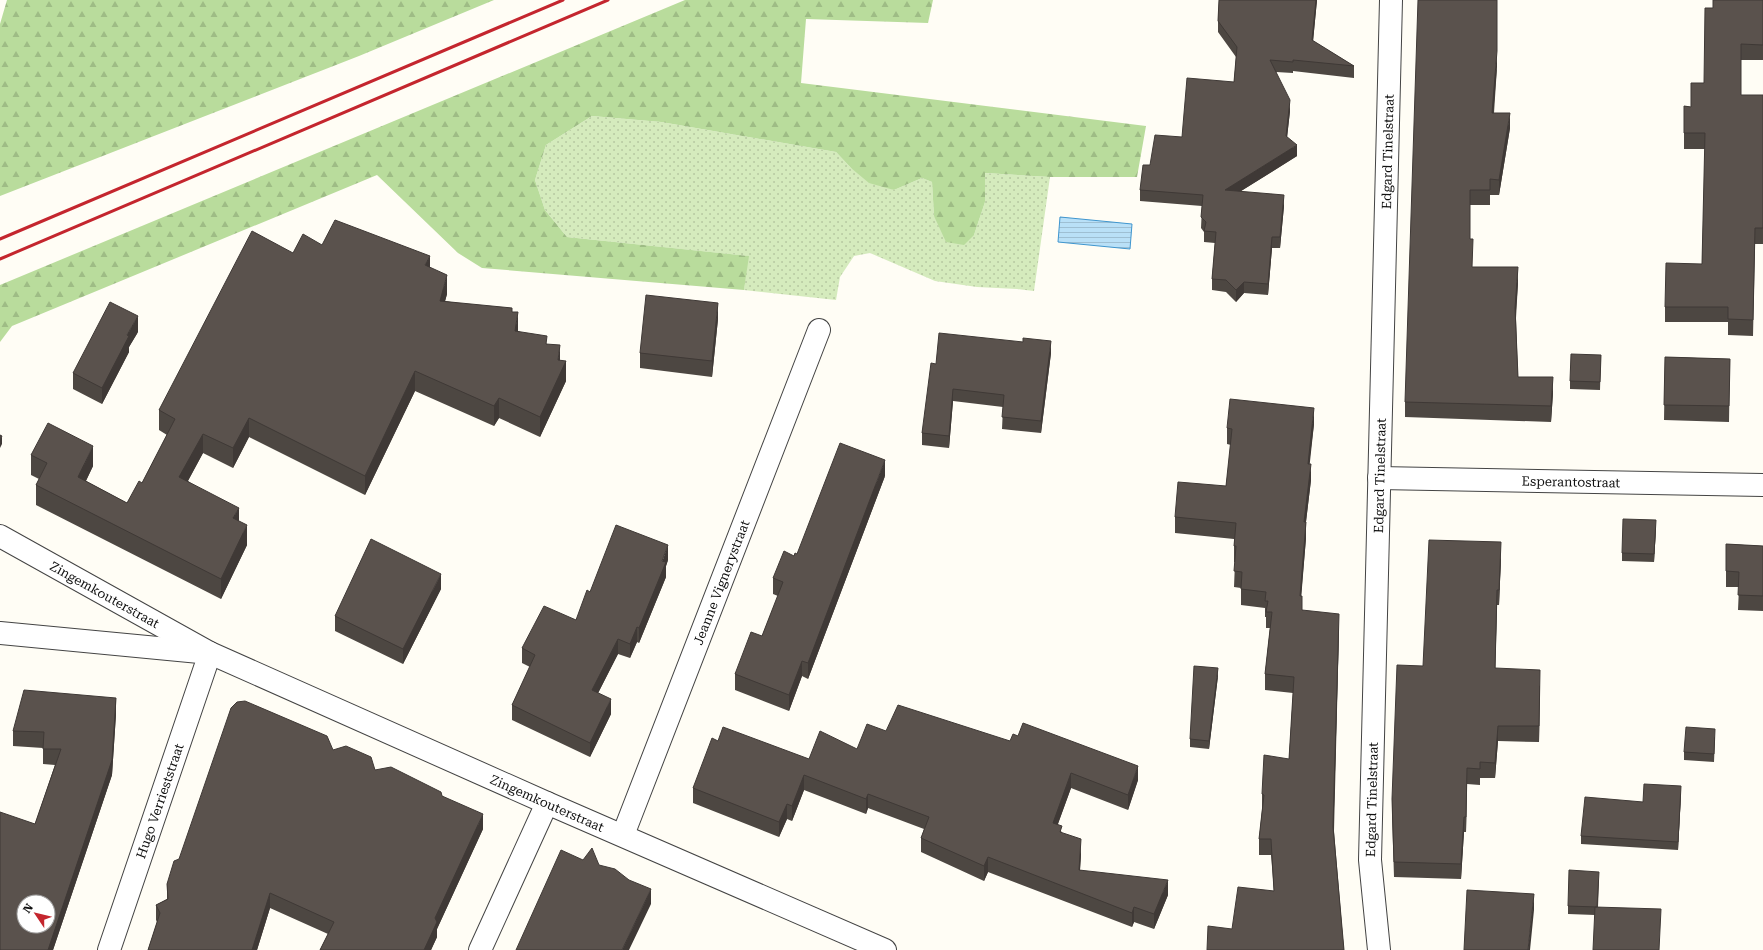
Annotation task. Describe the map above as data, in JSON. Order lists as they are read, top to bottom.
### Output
{
  "streets": {
    "street": [
      "Edgard Tinelstraat",
      "Esperantostraat",
      "Jeanne Vignerystraat",
      "Zingemkouterstraat",
      "Hugo Verrieststraat"
    ]
  },
  "crossings": [
    ["Edgard Tinelstraat", "Esperantostraat"],
    ["Jeanne Vignerystraat", "Zingemkouterstraat"],
    ["Zingemkouterstraat", "Hugo Verrieststraat"]
  ],
  "north": "top left"
}
